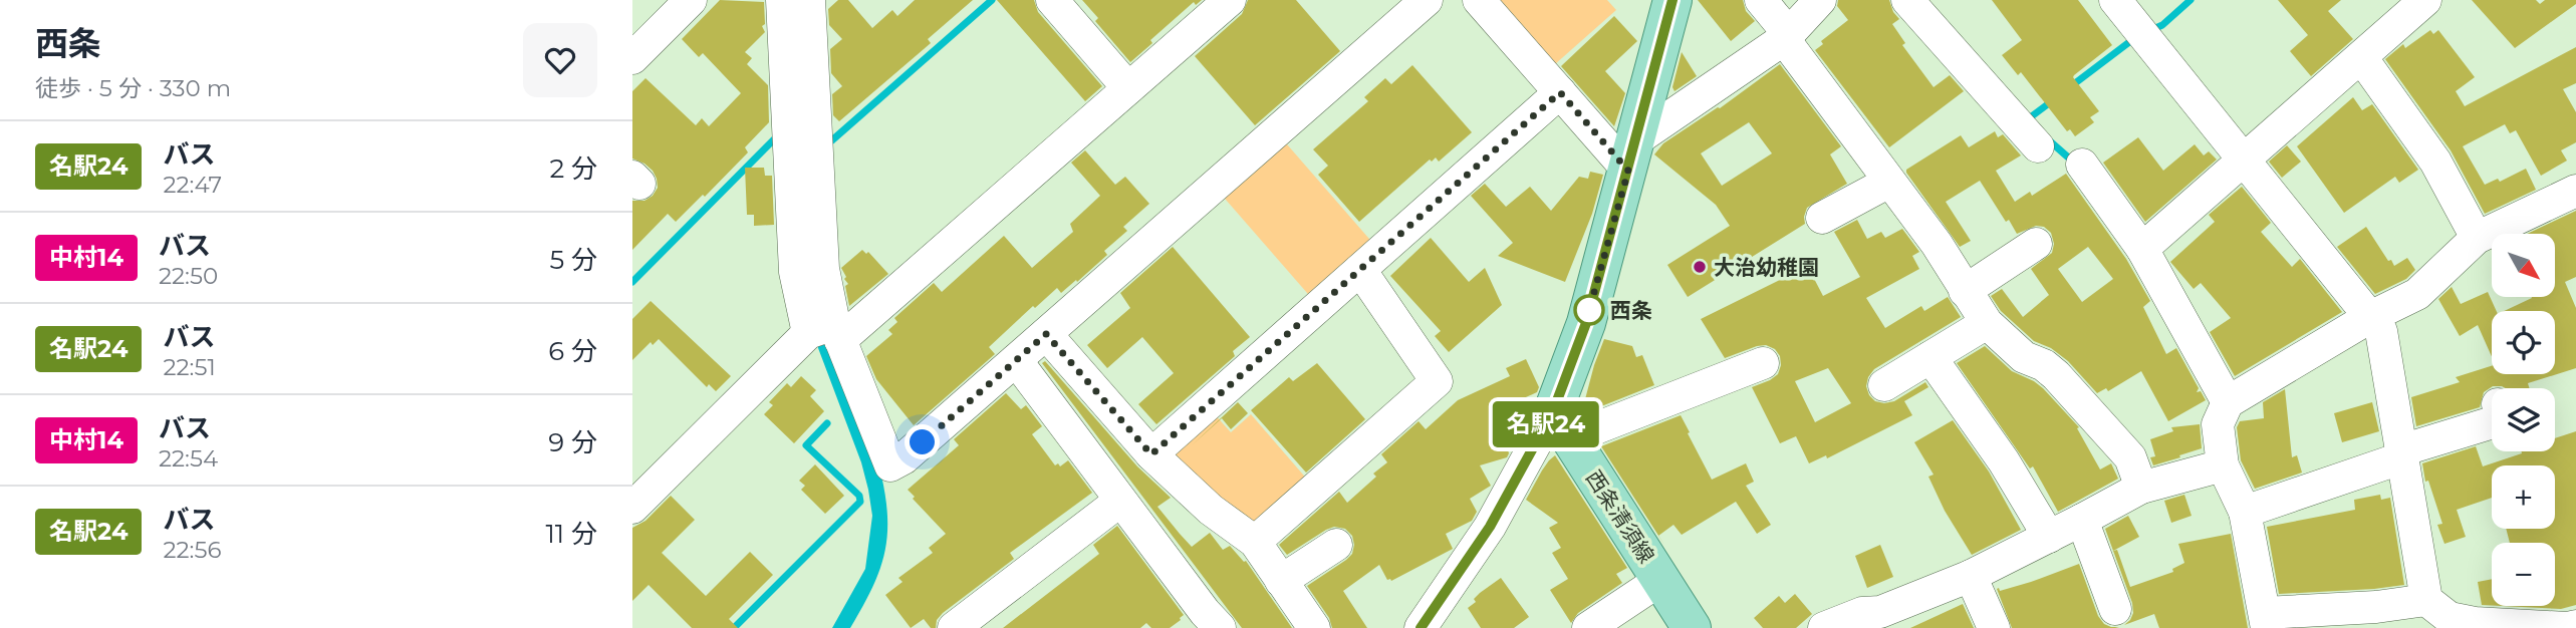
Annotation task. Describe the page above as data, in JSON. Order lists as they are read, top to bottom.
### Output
{
  "streets": {
    "main road": ["西条清須線"]
  },
  "places": ["大治幼稚園", "西条"],
  "lines": ["bus line 名駅24"],
  "north": "bottom right",
  "page": {
    "heading": ["西条", "徒歩 · 5 分 · 330 m"],
    "on_map": "名駅24",
    "list": [
      {
        "mark": "名駅24",
        "name": "バス",
        "note": "22:47",
        "value": "2 分"
      },
      {
        "mark": "中村14",
        "name": "バス",
        "note": "22:50",
        "value": "5 分"
      },
      {
        "mark": "名駅24",
        "name": "バス",
        "note": "22:51",
        "value": "6 分"
      },
      {
        "mark": "中村14",
        "name": "バス",
        "note": "22:54",
        "value": "9 分"
      },
      {
        "mark": "名駅24",
        "name": "バス",
        "note": "22:56",
        "value": "11 分"
      }
    ],
    "map_buttons": ["+", "−"]
  }
}
